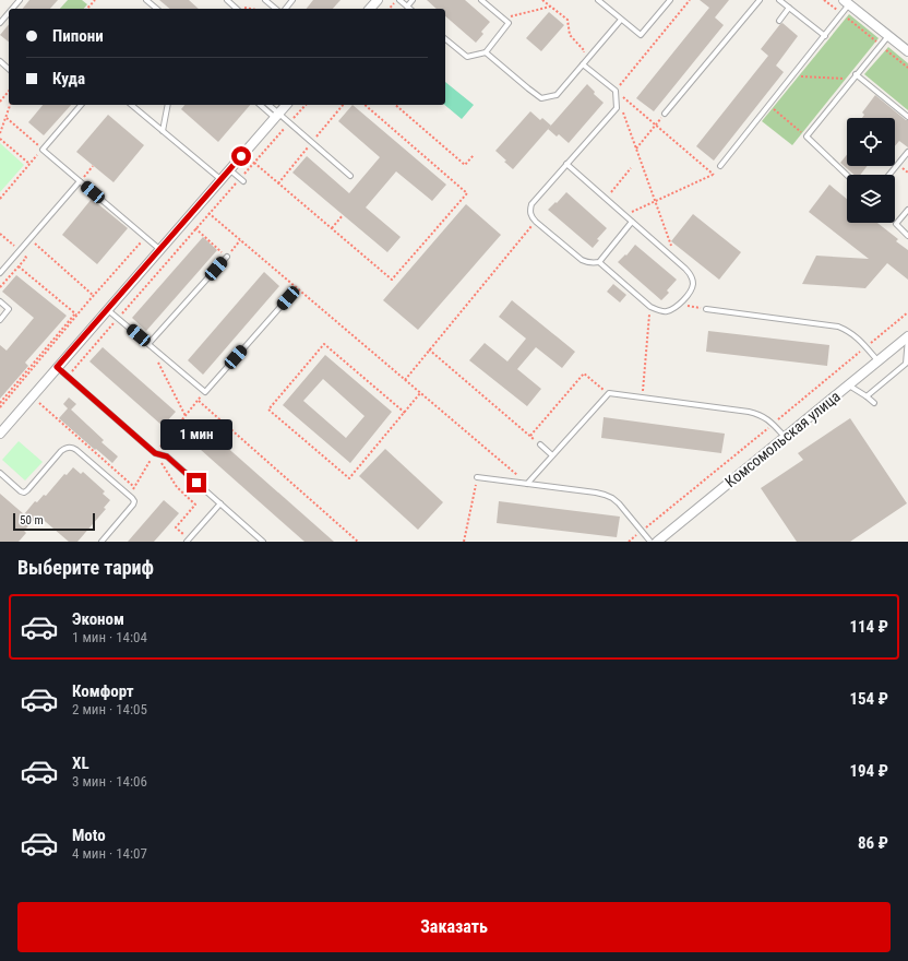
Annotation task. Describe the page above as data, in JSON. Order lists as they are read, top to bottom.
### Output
{
  "streets": {
    "street": ["Комсомольская улица"]
  },
  "scale_bar": "50 m",
  "page": {
    "banner": ["Пипони", "Куда"],
    "bubble": "1 мин",
    "scale": "50 m",
    "heading": "Выберите тариф",
    "list": [
      {
        "name": "Эконом",
        "note": "1 мин · 14:04",
        "value": "114 ₽"
      },
      {
        "name": "Комфорт",
        "note": "2 мин · 14:05",
        "value": "154 ₽"
      },
      {
        "name": "XL",
        "note": "3 мин · 14:06",
        "value": "194 ₽"
      },
      {
        "name": "Moto",
        "note": "4 мин · 14:07",
        "value": "86 ₽"
      }
    ],
    "buttons": "Заказать"
  }
}
